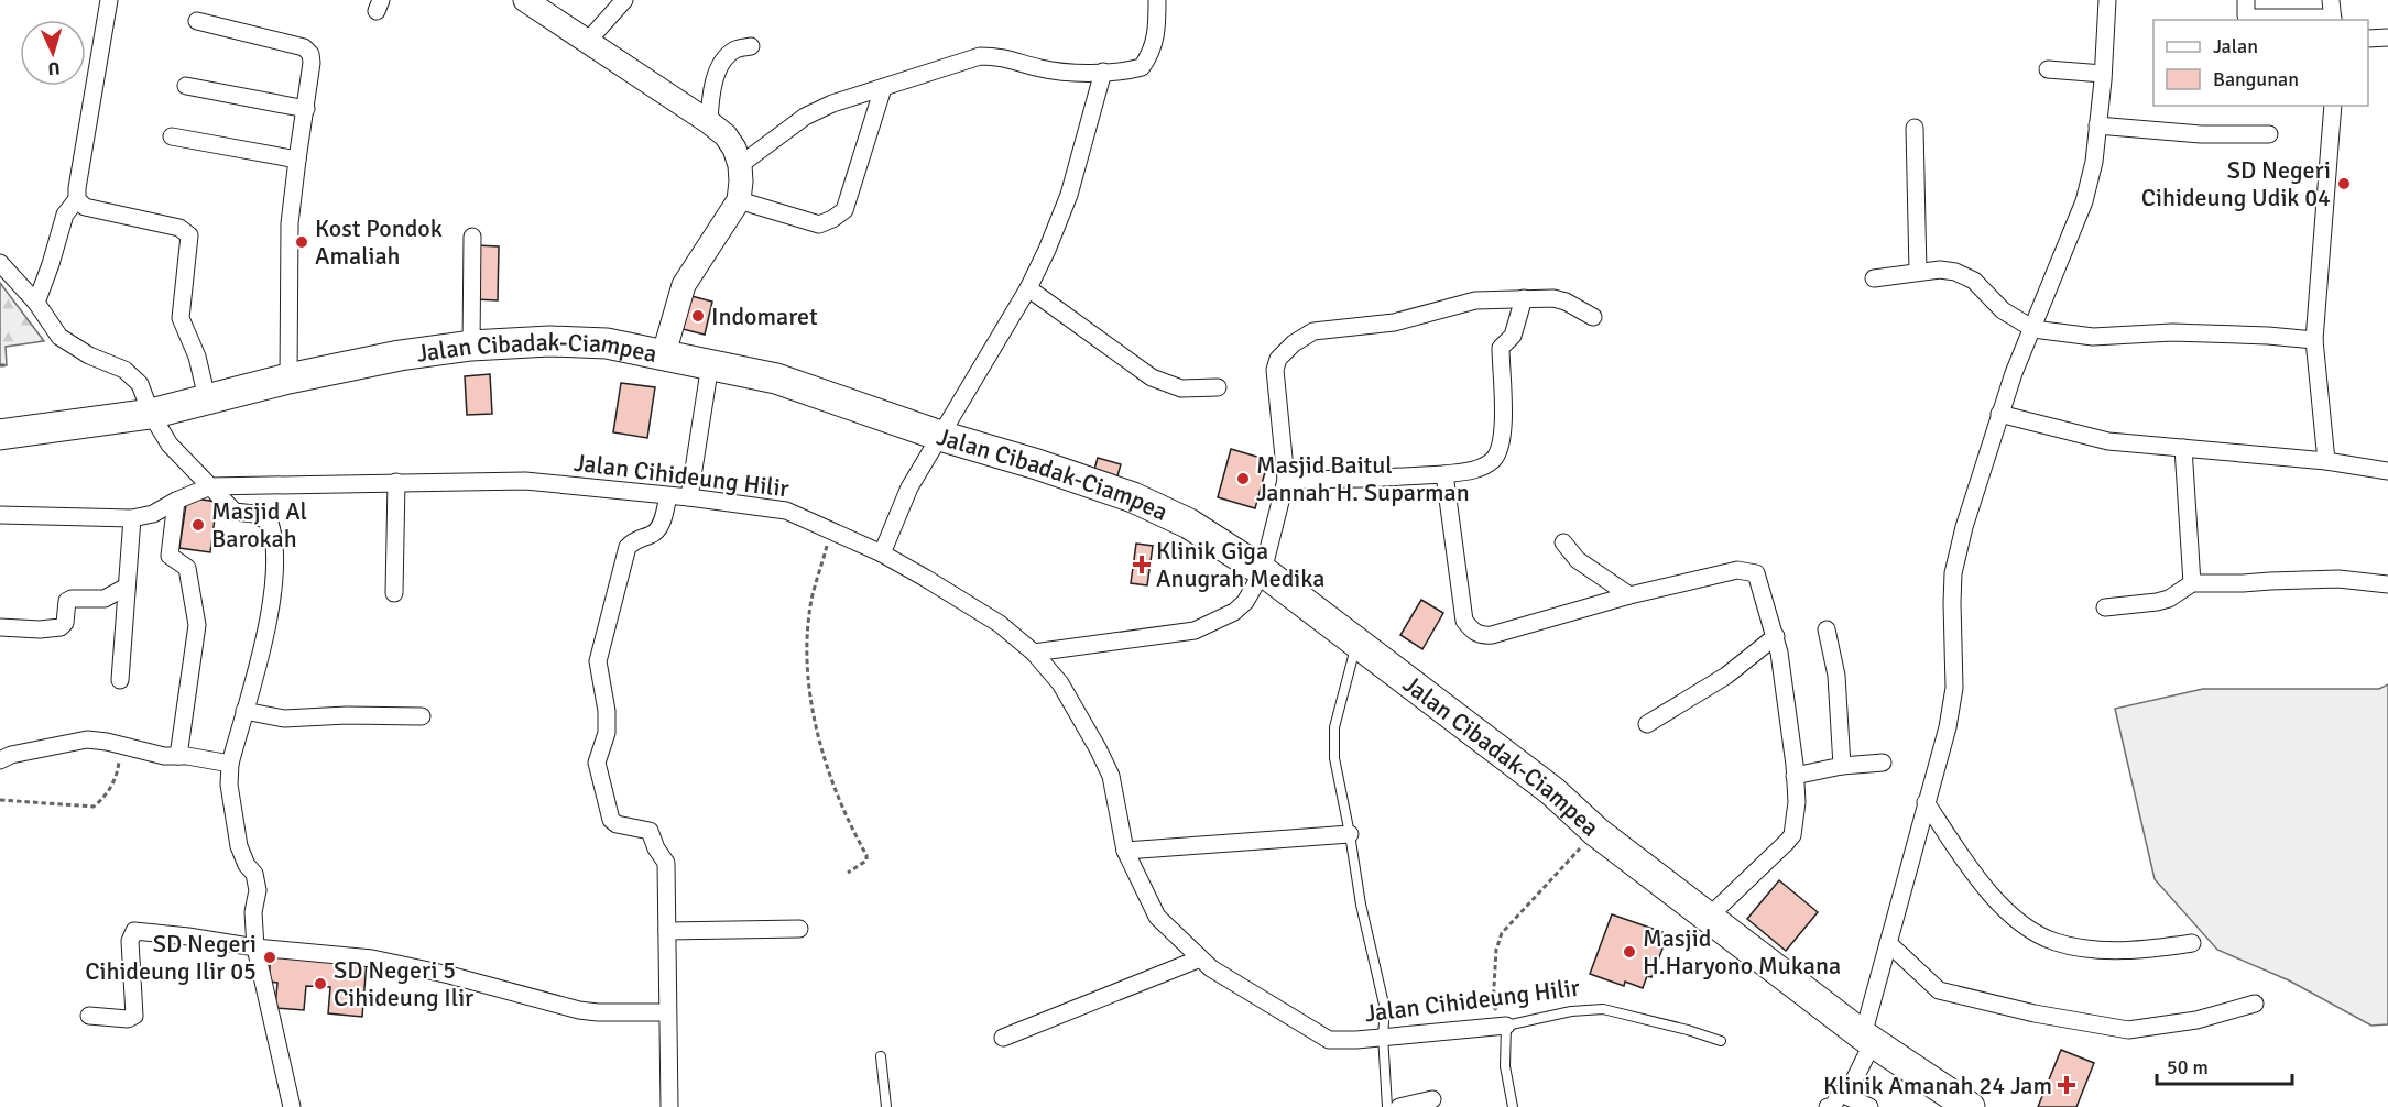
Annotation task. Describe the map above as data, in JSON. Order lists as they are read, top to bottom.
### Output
{
  "streets": {
    "highway": ["Jalan Cibadak-Ciampea"],
    "street": ["Jalan Cihideung Hilir"]
  },
  "places": {
    "other": [
      "SD Negeri Cihideung Udik 04",
      "Kost Pondok Amaliah",
      "Indomaret",
      "Masjid Baitul Jannah H. Suparman",
      "Masjid Al Barokah",
      "Masjid H.Haryono Mukana",
      "SD Negeri Cihideung Ilir 05",
      "SD Negeri 5 Cihideung Ilir"
    ],
    "health": ["Klinik Giga Anugrah Medika", "Klinik Amanah 24 Jam"]
  },
  "legend": ["Jalan", "Bangunan"],
  "scale_bar": "50 m",
  "north": "bottom"
}
